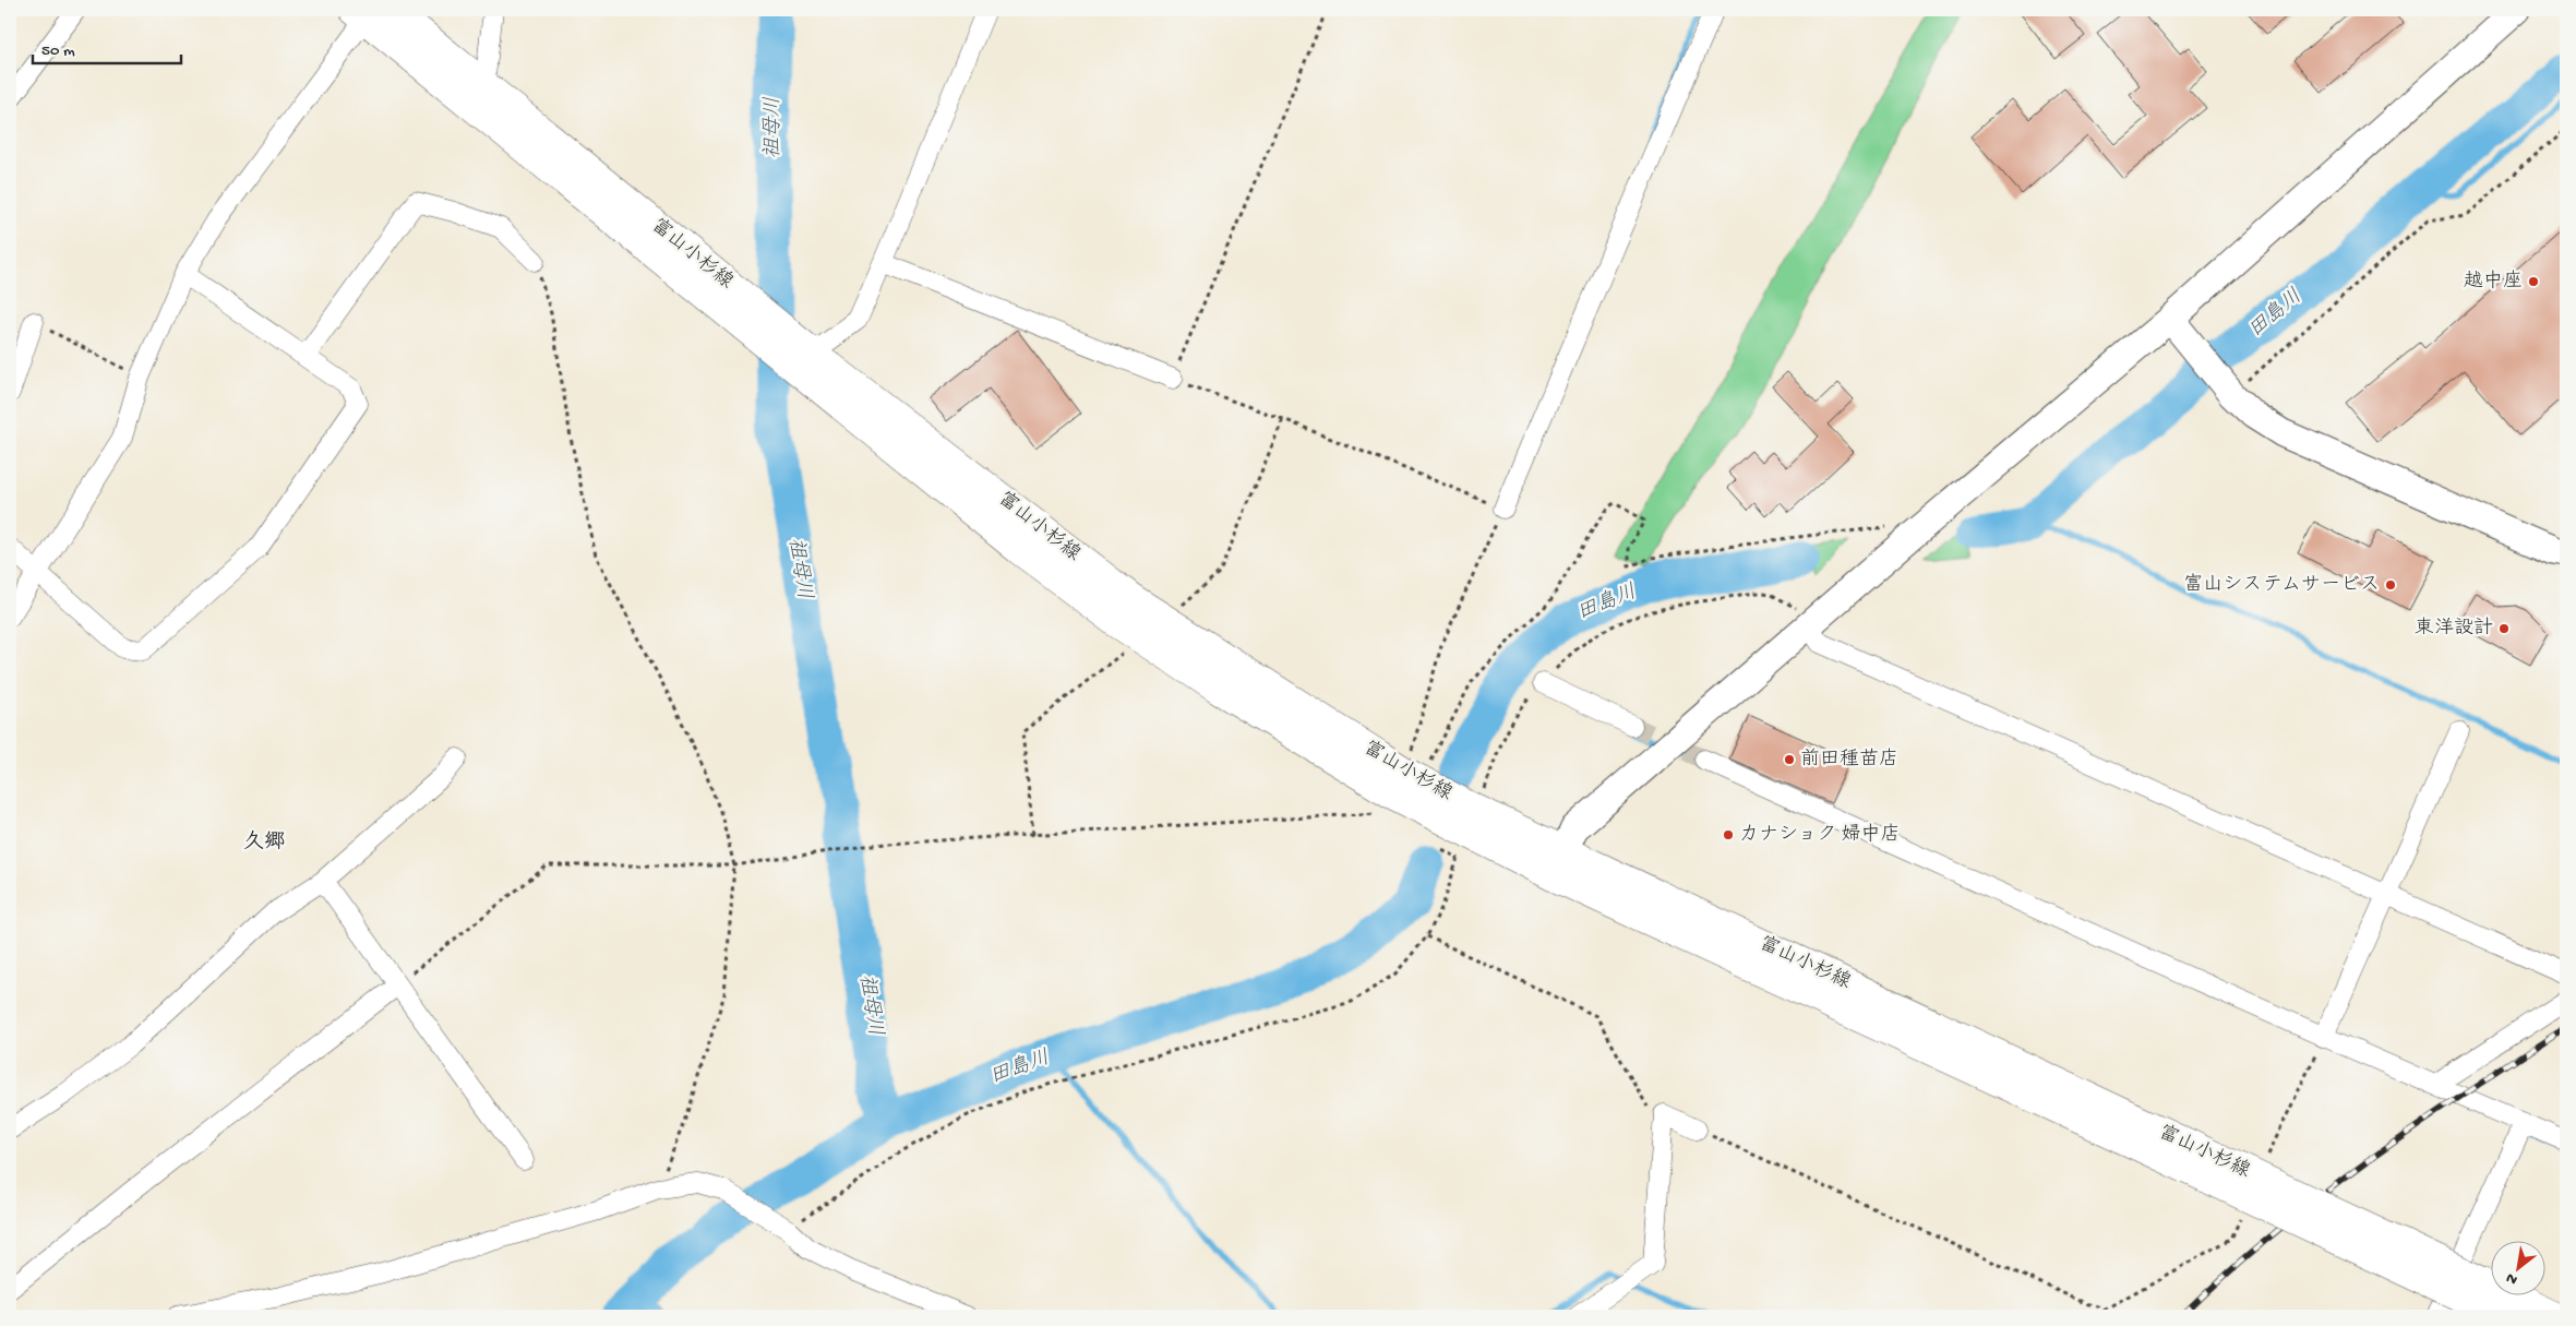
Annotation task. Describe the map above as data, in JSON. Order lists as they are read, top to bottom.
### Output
{
  "streets": {
    "main road": ["富山小杉線"]
  },
  "districts": ["久郷"],
  "water": ["祖母川", "田島川"],
  "places": [
    "越中座",
    "富山システムサービス",
    "東洋設計",
    "前田種苗店",
    "カナショク 婦中店"
  ],
  "scale_bar": "50 m",
  "north": "bottom left"
}
